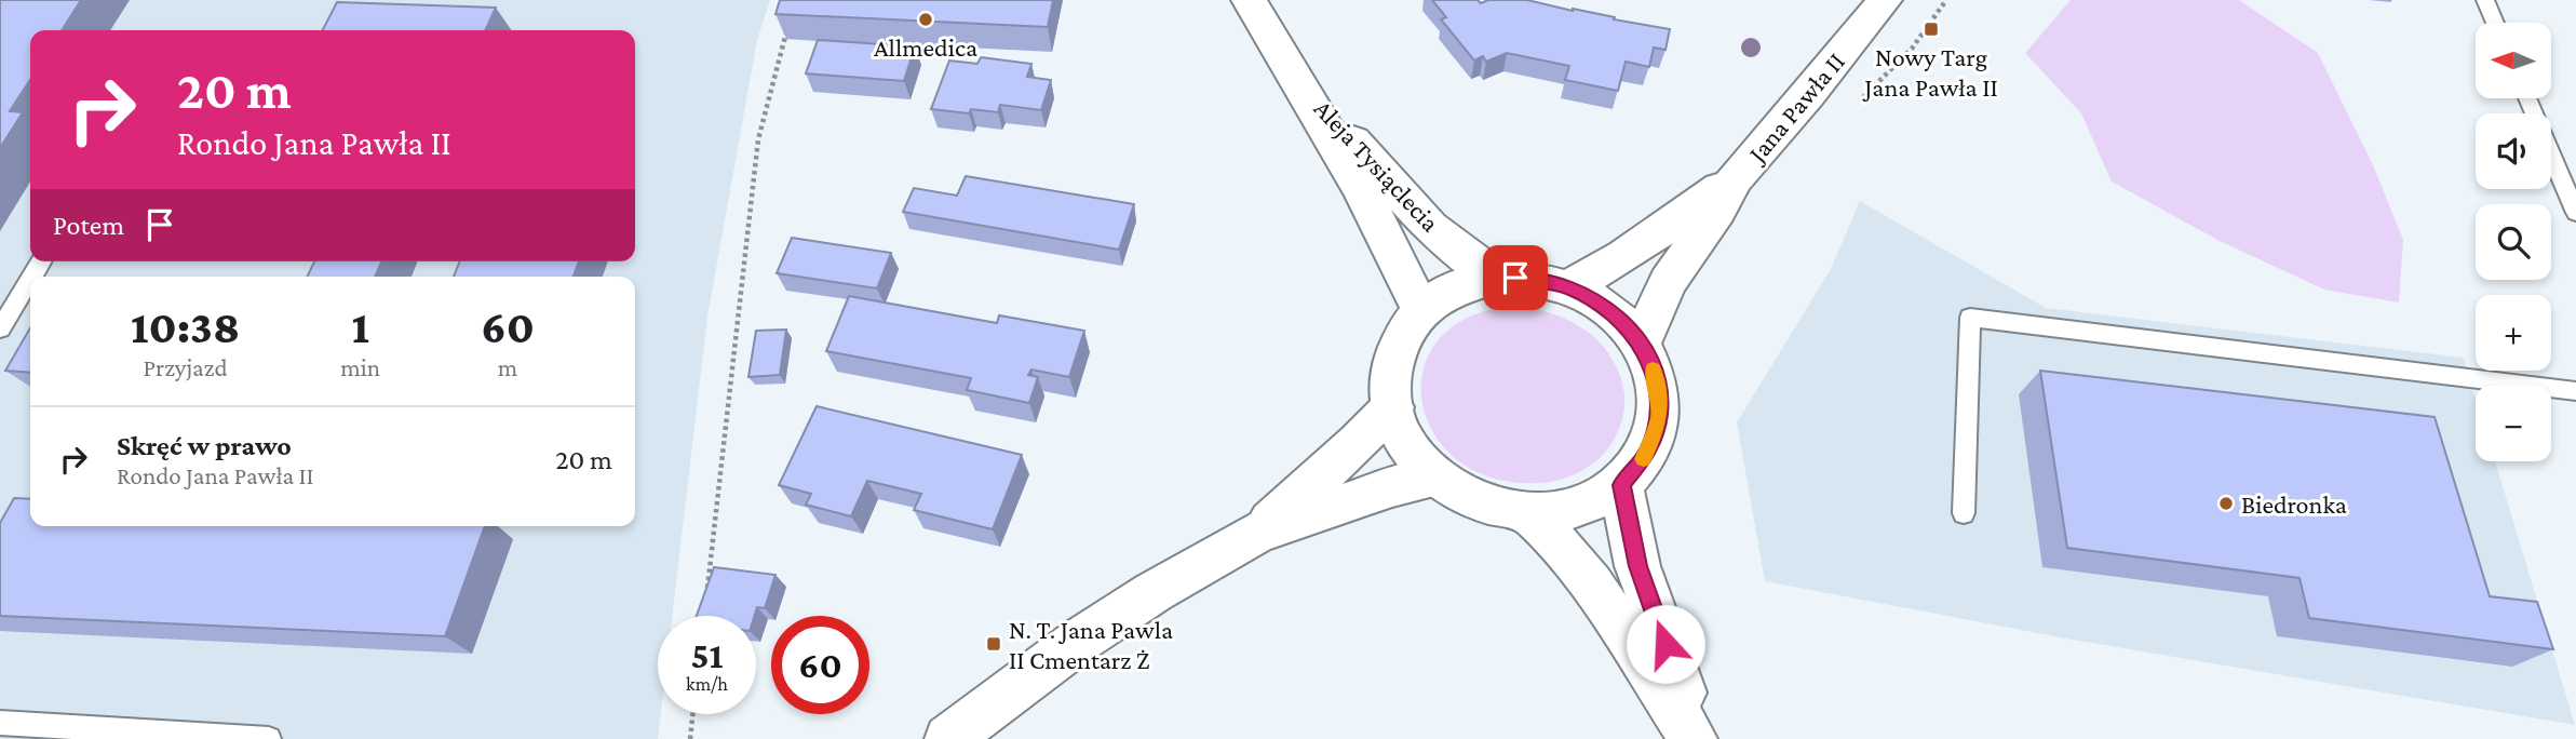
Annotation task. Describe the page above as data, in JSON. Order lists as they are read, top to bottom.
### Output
{
  "streets": {
    "main road": ["Jana Pawła II", "Aleja Tysiąclecia"]
  },
  "crossings": [
    ["Jana Pawła II", "Aleja Tysiąclecia"]
  ],
  "places": {
    "other": ["Allmedica", "Biedronka"],
    "transit": ["Nowy Targ Jana Pawła II", "N. T. Jana Pawla II Cmentarz Ż"]
  },
  "north": "left",
  "page": {
    "map_buttons": ["+", "−"],
    "turn": ["20 m", "Rondo Jana Pawła II"],
    "then": "Potem",
    "eta": [
      "10:38",
      "Przyjazd",
      "1",
      "min",
      "60",
      "m"
    ],
    "list": [
      {
        "name": "Skręć w prawo",
        "note": "Rondo Jana Pawła II",
        "value": "20 m"
      }
    ],
    "speed": "51 km/h",
    "limit": "60"
  }
}
